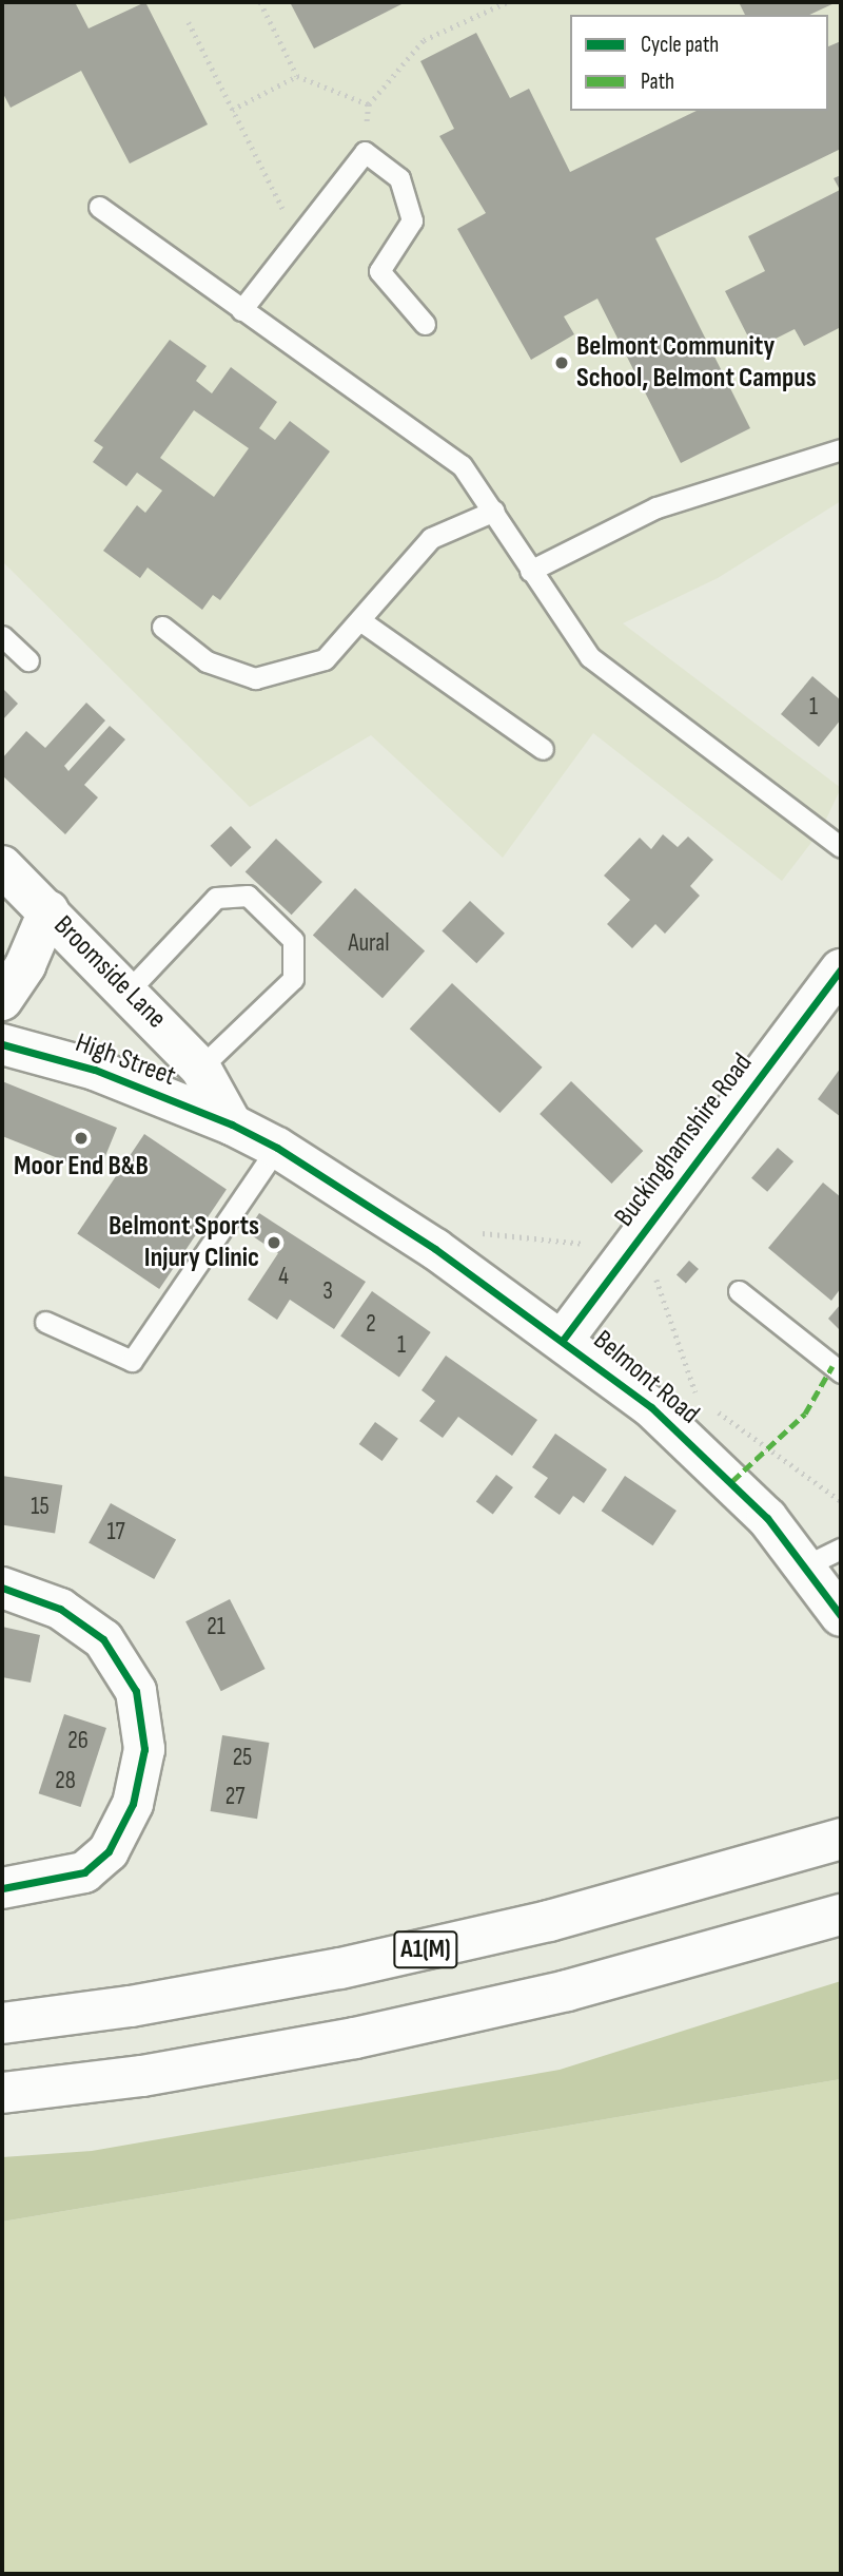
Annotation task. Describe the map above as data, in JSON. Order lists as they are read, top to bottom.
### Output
{
  "streets": {
    "main road": [
      "Broomside Lane",
      "High Street",
      "Buckinghamshire Road",
      "Belmont Road",
      "A1(M)"
    ]
  },
  "crossings": [
    ["Broomside Lane", "High Street"],
    ["Broomside Lane", "Belmont Road"],
    ["High Street", "Belmont Road"],
    ["Buckinghamshire Road", "Belmont Road"]
  ],
  "places": ["Belmont Community School, Belmont Campus", "Moor End B&B", "Belmont Sports Injury Clinic"],
  "house_numbers": [
    "1",
    "Aural",
    "4",
    "3",
    "2",
    "1",
    "15",
    "17",
    "21",
    "26",
    "25",
    "28",
    "27"
  ],
  "legend": ["Cycle path", "Path"]
}
